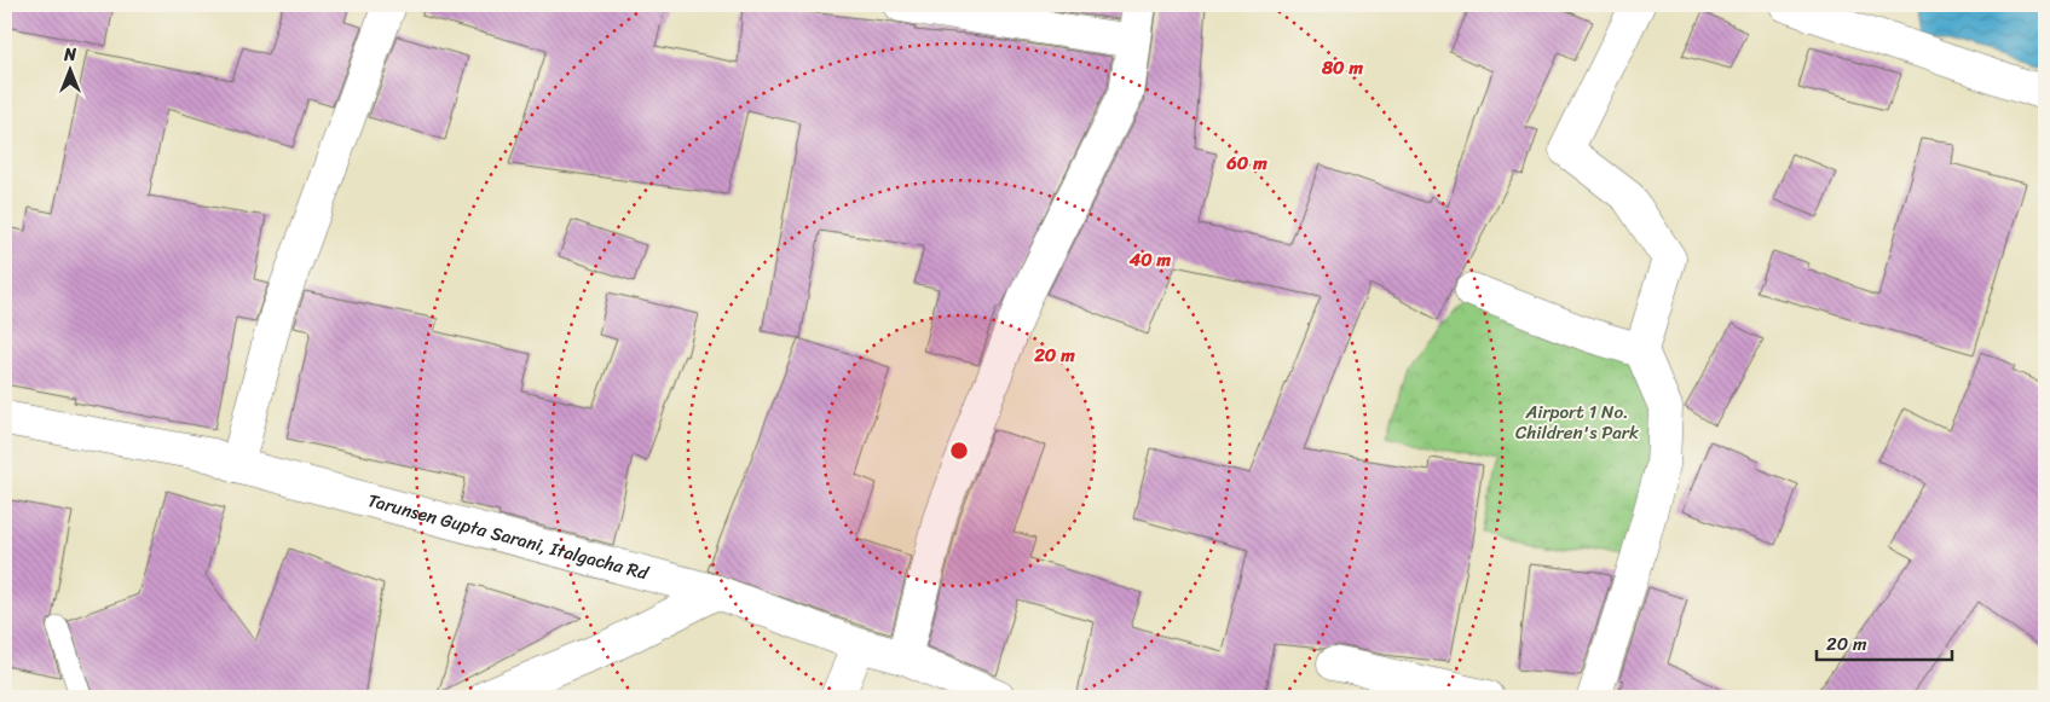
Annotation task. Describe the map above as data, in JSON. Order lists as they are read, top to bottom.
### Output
{
  "streets": {
    "street": ["Tarunsen Gupta Sarani, Italgacha Rd"]
  },
  "parks": ["Airport 1 No. Children's Park"],
  "scale_bar": "20 m",
  "north": "top",
  "rings": [
    "80 m",
    "60 m",
    "40 m",
    "20 m"
  ]
}
